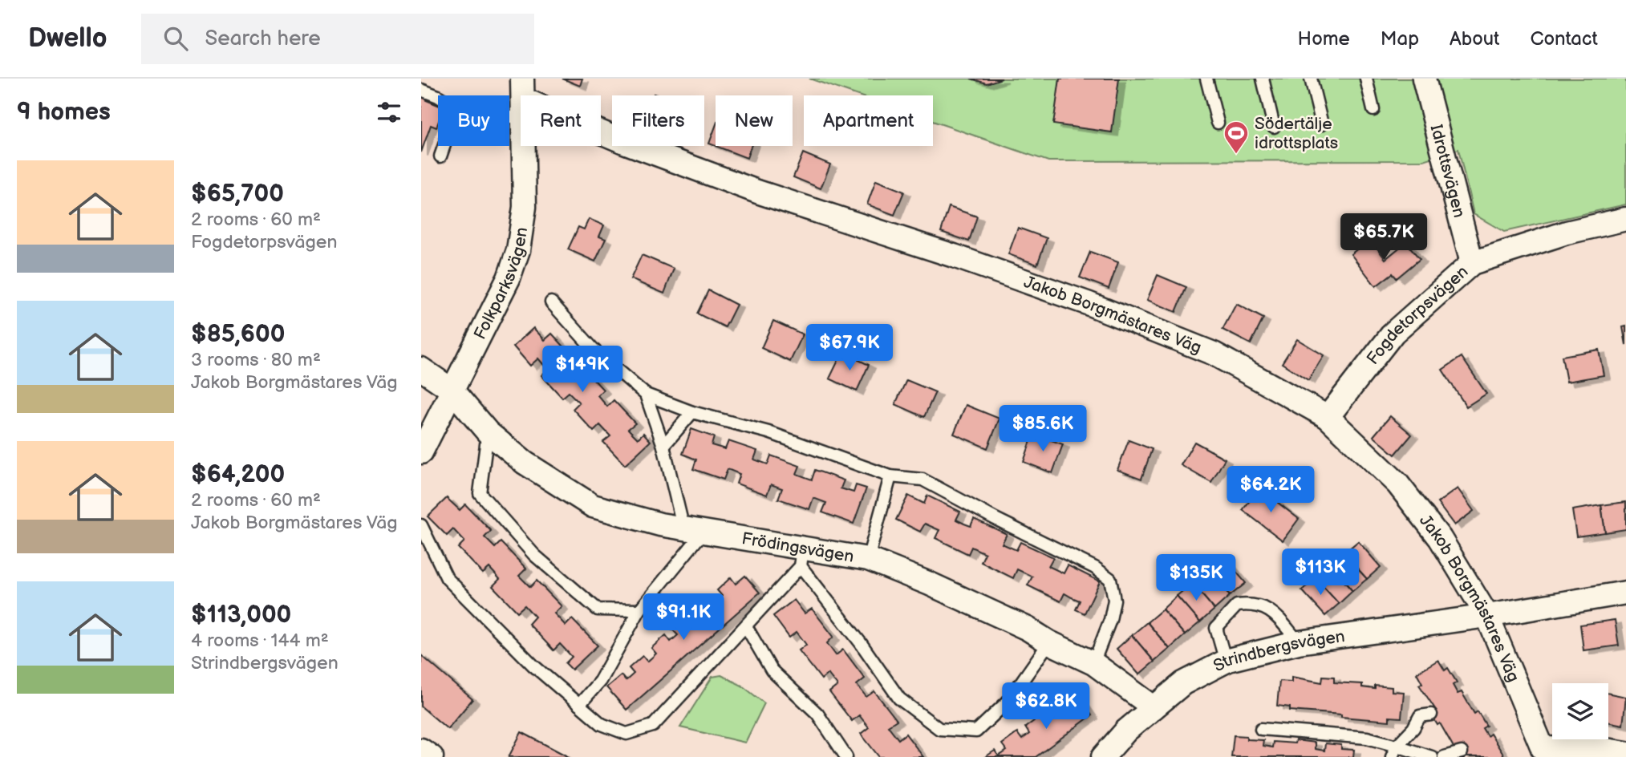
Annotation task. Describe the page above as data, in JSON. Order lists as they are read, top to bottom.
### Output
{
  "streets": {
    "street": [
      "Idrottsvägen",
      "Folkparksvägen",
      "Jakob Borgmästares Väg",
      "Fogdetorpsvägen",
      "Frödingsvägen",
      "Strindbergsvägen"
    ]
  },
  "crossings": [
    ["Idrottsvägen", "Fogdetorpsvägen"],
    ["Folkparksvägen", "Frödingsvägen"],
    ["Jakob Borgmästares Väg", "Fogdetorpsvägen"],
    ["Jakob Borgmästares Väg", "Strindbergsvägen"],
    ["Frödingsvägen", "Strindbergsvägen"]
  ],
  "places": {
    "sports": ["Södertälje idrottsplats"]
  },
  "page": {
    "header": "Dwello",
    "search": "Search here",
    "nav": [
      "Home",
      "Map",
      "About",
      "Contact"
    ],
    "heading": "9 homes",
    "chip": [
      "Buy",
      "Rent",
      "Filters",
      "New",
      "Apartment"
    ],
    "list": [
      {
        "name": "$65,700",
        "note": "2 rooms · 60 m² · Fogdetorpsvägen"
      },
      {
        "name": "$85,600",
        "note": "3 rooms · 80 m² · Jakob Borgmästares Väg"
      },
      {
        "name": "$64,200",
        "note": "2 rooms · 60 m² · Jakob Borgmästares Väg"
      },
      {
        "name": "$113,000",
        "note": "4 rooms · 144 m² · Strindbergsvägen"
      }
    ],
    "price": [
      "$65.7K",
      "$67.9K",
      "$149K",
      "$85.6K",
      "$64.2K",
      "$113K",
      "$135K",
      "$91.1K",
      "$62.8K"
    ]
  }
}
